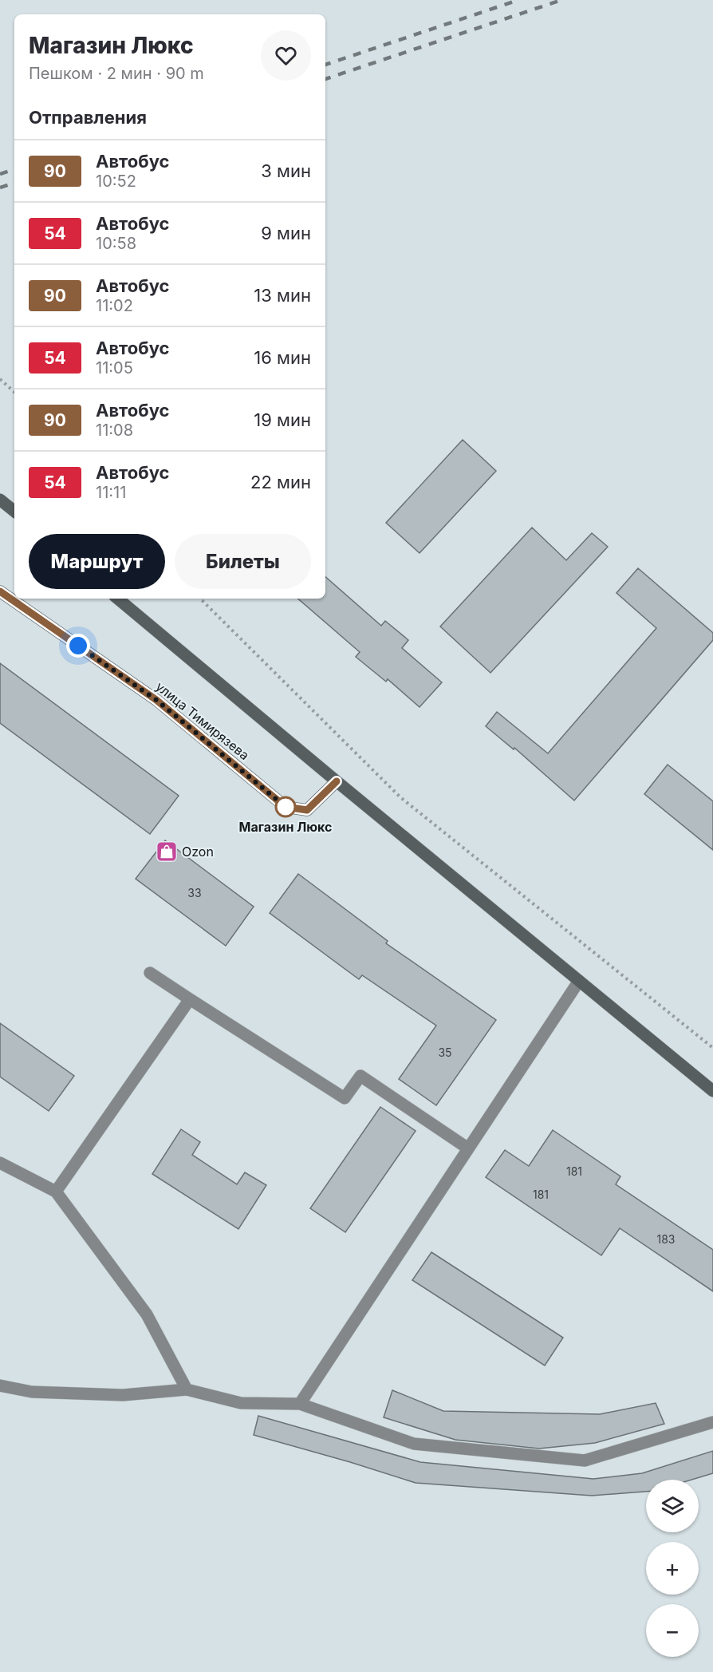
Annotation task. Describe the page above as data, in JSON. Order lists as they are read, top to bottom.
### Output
{
  "streets": {
    "main road": ["улица Тимирязева"]
  },
  "places": {
    "other": ["Магазин Люкс"],
    "shop": ["Ozon"]
  },
  "lines": ["bus line 90"],
  "house_numbers": [
    "33",
    "35",
    "181",
    "181",
    "183"
  ],
  "page": {
    "heading": [
      ["Магазин Люкс", "Пешком · 2 мин · 90 m"],
      "Отправления"
    ],
    "list": [
      {
        "mark": "90",
        "name": "Автобус",
        "note": "10:52",
        "value": "3 мин"
      },
      {
        "mark": "54",
        "name": "Автобус",
        "note": "10:58",
        "value": "9 мин"
      },
      {
        "mark": "90",
        "name": "Автобус",
        "note": "11:02",
        "value": "13 мин"
      },
      {
        "mark": "54",
        "name": "Автобус",
        "note": "11:05",
        "value": "16 мин"
      },
      {
        "mark": "90",
        "name": "Автобус",
        "note": "11:08",
        "value": "19 мин"
      },
      {
        "mark": "54",
        "name": "Автобус",
        "note": "11:11",
        "value": "22 мин"
      }
    ],
    "buttons": ["Маршрут", "Билеты"],
    "map_buttons": ["+", "−"]
  }
}
